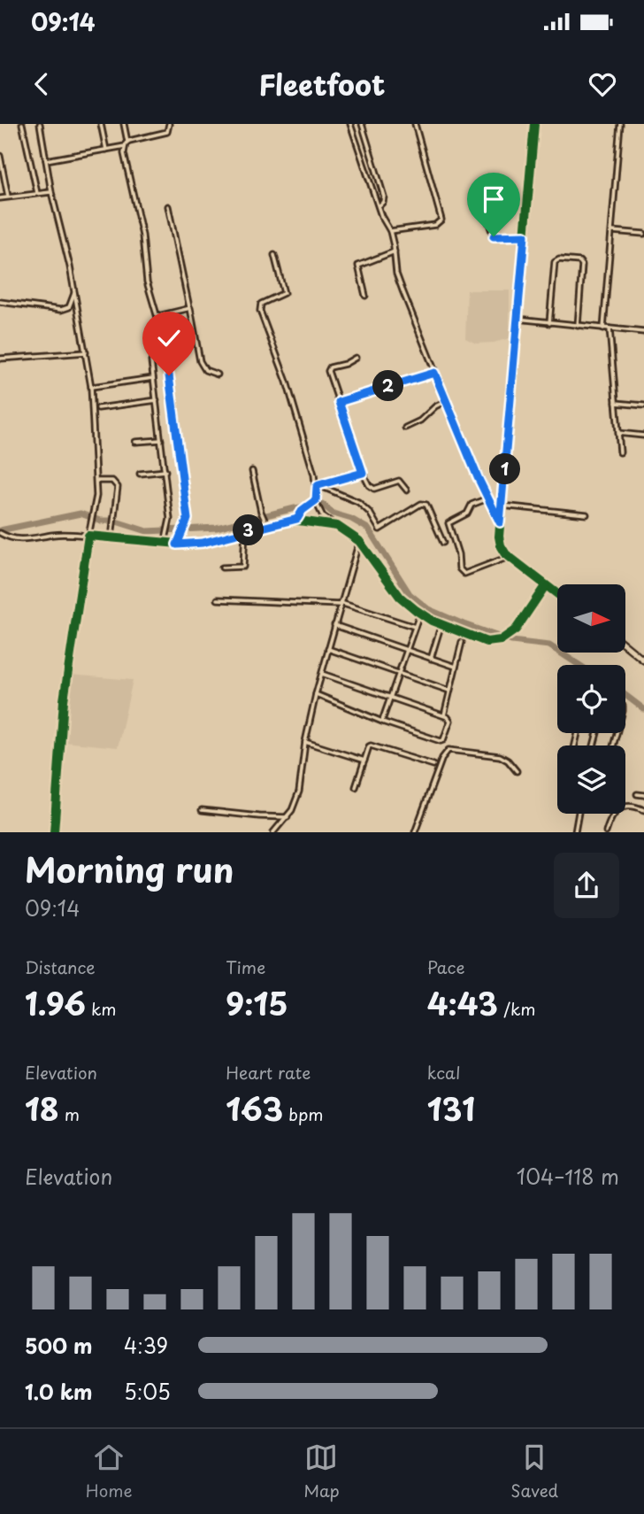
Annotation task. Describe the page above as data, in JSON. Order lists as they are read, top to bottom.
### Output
{
  "north": "right",
  "page": {
    "status": "09:14",
    "header": "Fleetfoot",
    "pins": ["2", "1", "3"],
    "heading": ["Morning run", "09:14"],
    "stats": [
      ["Distance", "1.96 km"],
      ["Time", "9:15"],
      ["Pace", "4:43 /km"],
      ["Elevation", "18 m"],
      ["Heart rate", "163 bpm"],
      ["kcal", "131"]
    ],
    "chart": ["Elevation", "104–118 m"],
    "list": [
      {
        "name": "500 m",
        "note": "4:39"
      },
      {
        "name": "1.0 km",
        "note": "5:05"
      }
    ],
    "tabs": ["Home", "Map", "Saved"]
  }
}
